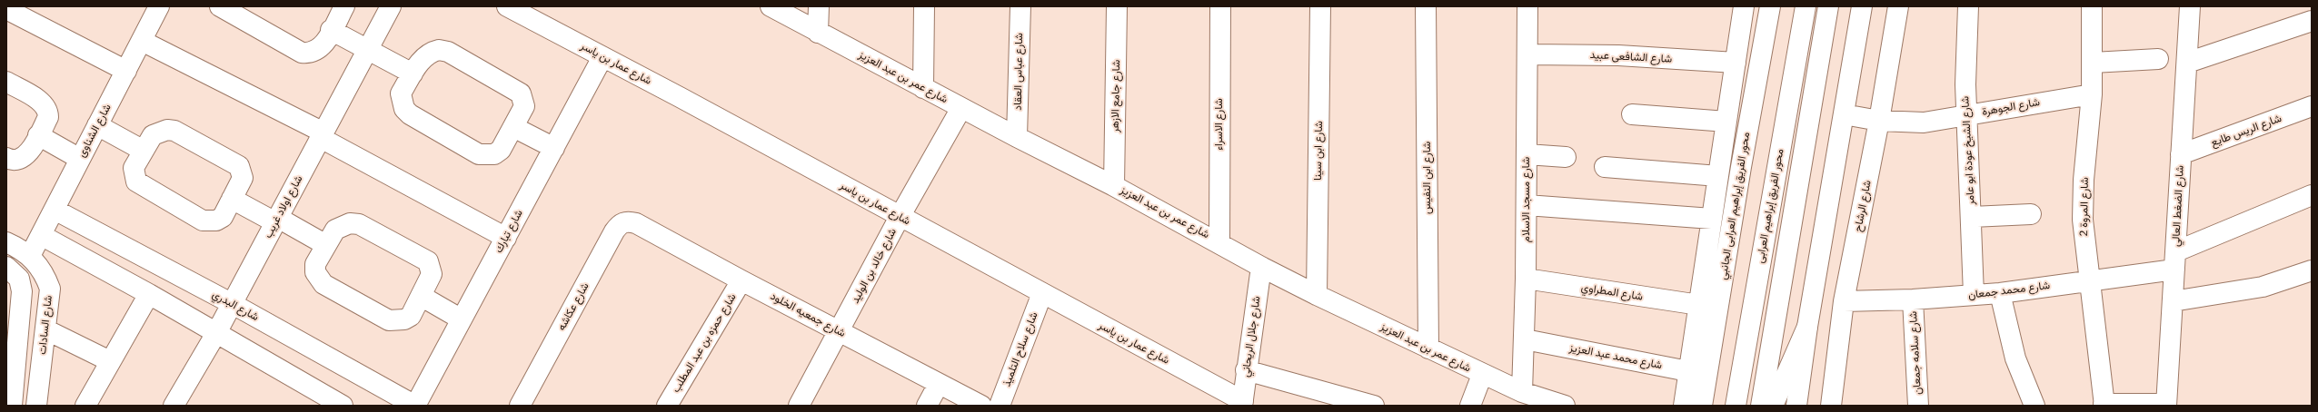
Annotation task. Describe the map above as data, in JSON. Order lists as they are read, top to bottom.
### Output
{
  "streets": {
    "street": [
      "شارع الشافعى عبيد",
      "شارع عمار بن ياسر",
      "شارع عباس العقاد",
      "شارع عمر بن عبد العزيز",
      "شارع جامع الازهر",
      "شارع الجوهرة",
      "شارع الاسراء",
      "شارع الشناوى",
      "شارع الريس طايع",
      "شارع ابن سينا",
      "شارع الشيخ عودة ابو عامر",
      "شارع ابن النفيس",
      "شارع مسجد الاسلام",
      "محور الفريق إبراهيم العرابى الجانبي",
      "محور الفريق إبراهيم العرابى",
      "شارع الرشاح",
      "شارع الضغط العالي",
      "شارع اولاد غريب",
      "شارع المروة 2",
      "شارع تبارك",
      "شارع خالد بن الوليد",
      "شارع محمد جمعان",
      "شارع المطراوي",
      "شارع البدري",
      "شارع عكاشه",
      "شارع جمعيه الخلود",
      "شارع السادات",
      "شارع جلال الريحاني",
      "شارع حمزه بن عبد المطلب",
      "شارع سلاح التلميذ",
      "شارع سلامه جمعان",
      "شارع محمد عبد العزيز"
    ]
  },
  "crossings": [
    ["شارع الشافعى عبيد", "شارع مسجد الاسلام"],
    ["شارع عمار بن ياسر", "شارع تبارك"],
    ["شارع عمار بن ياسر", "شارع خالد بن الوليد"],
    ["شارع عمار بن ياسر", "شارع جلال الريحاني"],
    ["شارع عمار بن ياسر", "شارع سلاح التلميذ"],
    ["شارع عباس العقاد", "شارع عمر بن عبد العزيز"],
    ["شارع عمر بن عبد العزيز", "شارع جامع الازهر"],
    ["شارع عمر بن عبد العزيز", "شارع الاسراء"],
    ["شارع عمر بن عبد العزيز", "شارع ابن سينا"],
    ["شارع عمر بن عبد العزيز", "شارع ابن النفيس"],
    ["شارع عمر بن عبد العزيز", "شارع مسجد الاسلام"],
    ["شارع عمر بن عبد العزيز", "شارع خالد بن الوليد"],
    ["شارع عمر بن عبد العزيز", "شارع جلال الريحاني"],
    ["شارع الجوهرة", "شارع الشيخ عودة ابو عامر"],
    ["شارع الجوهرة", "شارع الرشاح"],
    ["شارع الجوهرة", "شارع المروة 2"],
    ["شارع الشناوى", "شارع البدري"],
    ["شارع الشناوى", "شارع السادات"],
    ["شارع الريس طايع", "شارع الضغط العالي"],
    ["شارع الشيخ عودة ابو عامر", "شارع محمد جمعان"],
    ["شارع مسجد الاسلام", "شارع المطراوي"],
    ["شارع مسجد الاسلام", "شارع محمد عبد العزيز"],
    ["محور الفريق إبراهيم العرابى الجانبي", "شارع محمد عبد العزيز"],
    ["شارع الرشاح", "شارع محمد جمعان"],
    ["شارع الضغط العالي", "شارع محمد جمعان"],
    ["شارع اولاد غريب", "شارع البدري"],
    ["شارع المروة 2", "شارع محمد جمعان"],
    ["شارع تبارك", "شارع البدري"],
    ["شارع خالد بن الوليد", "شارع جمعيه الخلود"],
    ["شارع محمد جمعان", "شارع سلامه جمعان"],
    ["شارع عكاشه", "شارع جمعيه الخلود"],
    ["شارع جمعيه الخلود", "شارع حمزه بن عبد المطلب"]
  ]
}
